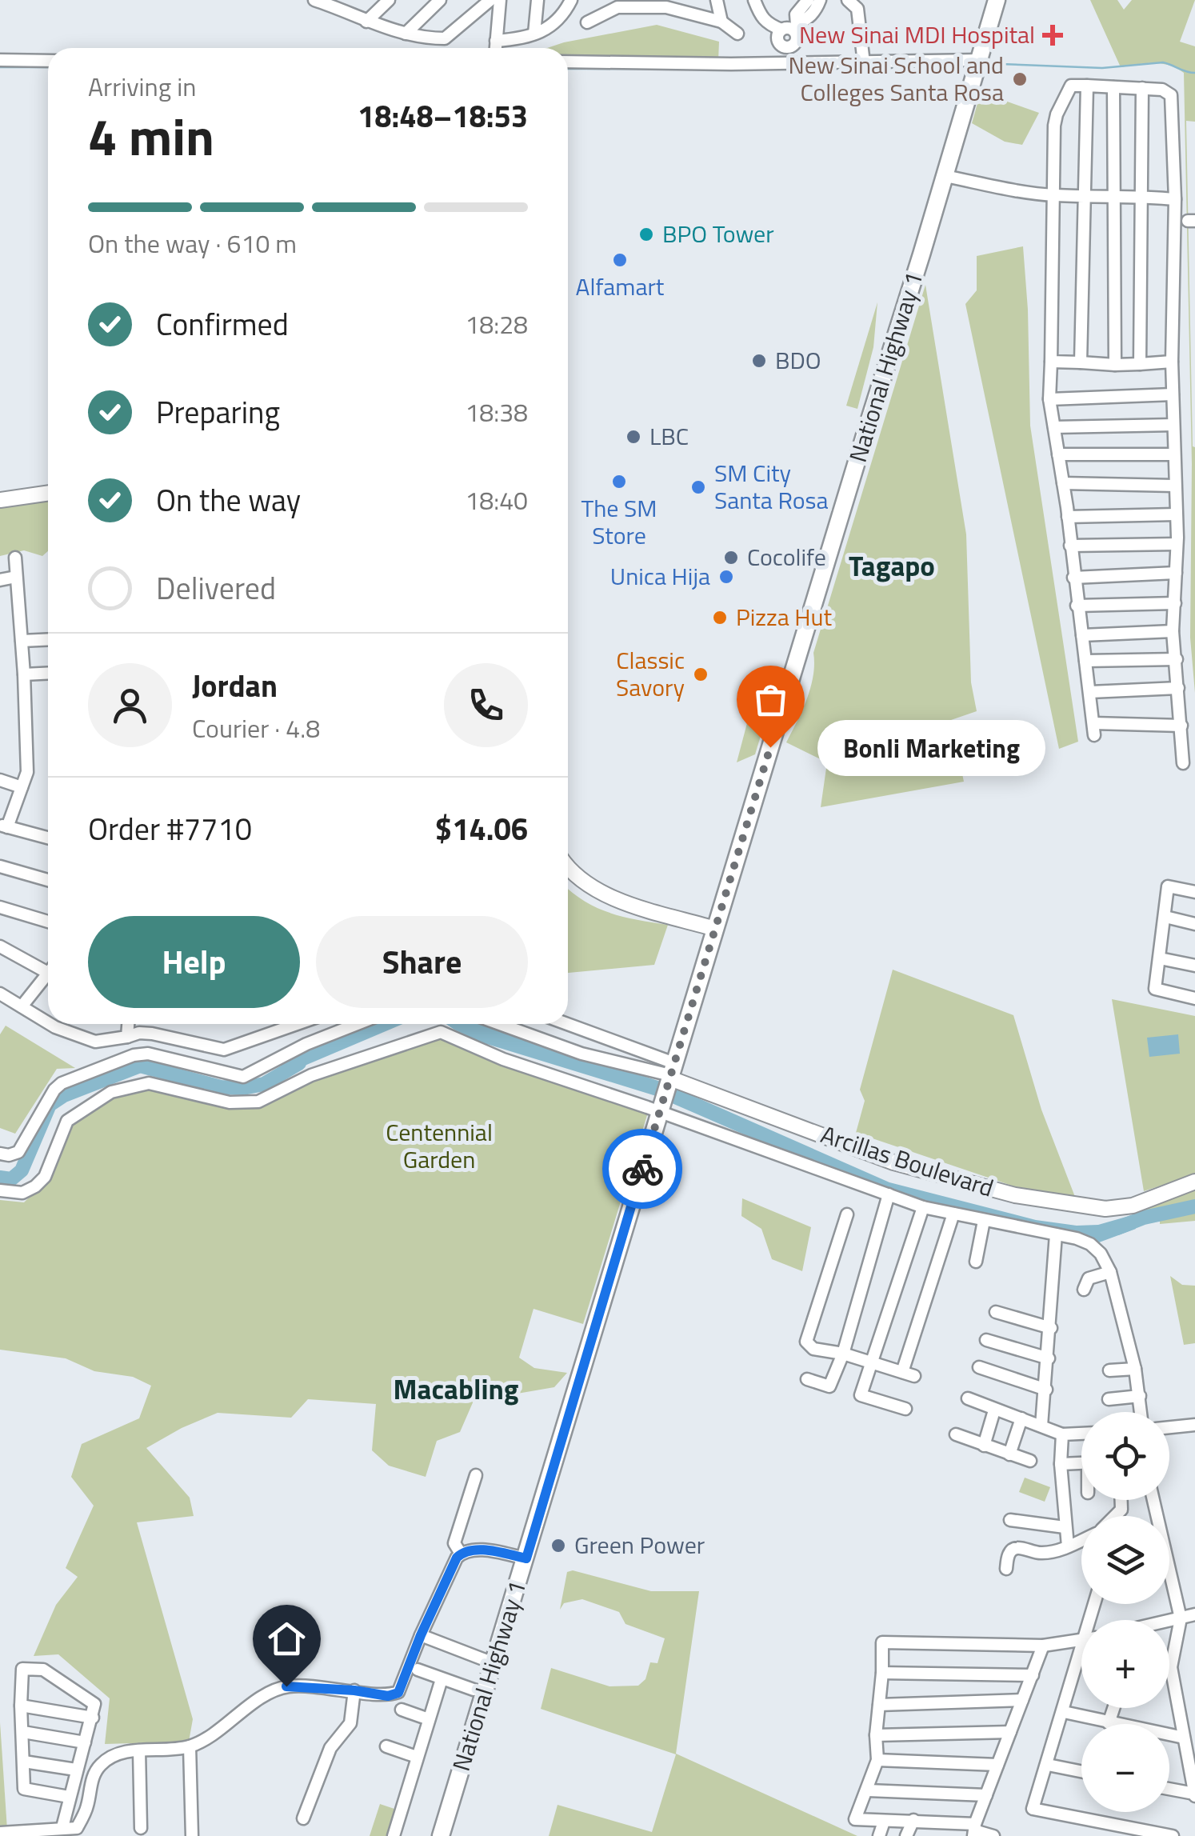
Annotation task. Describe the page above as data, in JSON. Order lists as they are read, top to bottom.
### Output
{
  "streets": {
    "highway": ["National Highway 1"],
    "main road": ["Arcillas Boulevard"]
  },
  "crossings": [
    ["National Highway 1", "Arcillas Boulevard"]
  ],
  "districts": ["Tagapo", "Macabling"],
  "parks": ["Centennial Garden"],
  "places": {
    "health": ["New Sinai MDI Hospital"],
    "other": [
      "New Sinai School and Colleges Santa Rosa",
      "BPO Tower",
      "Alfamart",
      "BDO",
      "LBC",
      "The SM Store",
      "SM City Santa Rosa",
      "Cocolife",
      "Unica Hija",
      "Pizza Hut",
      "Classic Savory",
      "Bonli Marketing",
      "Green Power"
    ]
  },
  "page": {
    "heading": ["4 min", "Arriving in", "18:48–18:53"],
    "panel": [
      "Jordan",
      "Courier · 4.8",
      "Order #7710",
      "$14.06"
    ],
    "bar": "On the way · 610 m",
    "list": [
      ["Confirmed", "18:28"],
      ["Preparing", "18:38"],
      ["On the way", "18:40"],
      "Delivered"
    ],
    "bubble": "Bonli Marketing",
    "buttons": ["Help", "Share"],
    "map_buttons": ["+", "−"]
  }
}
